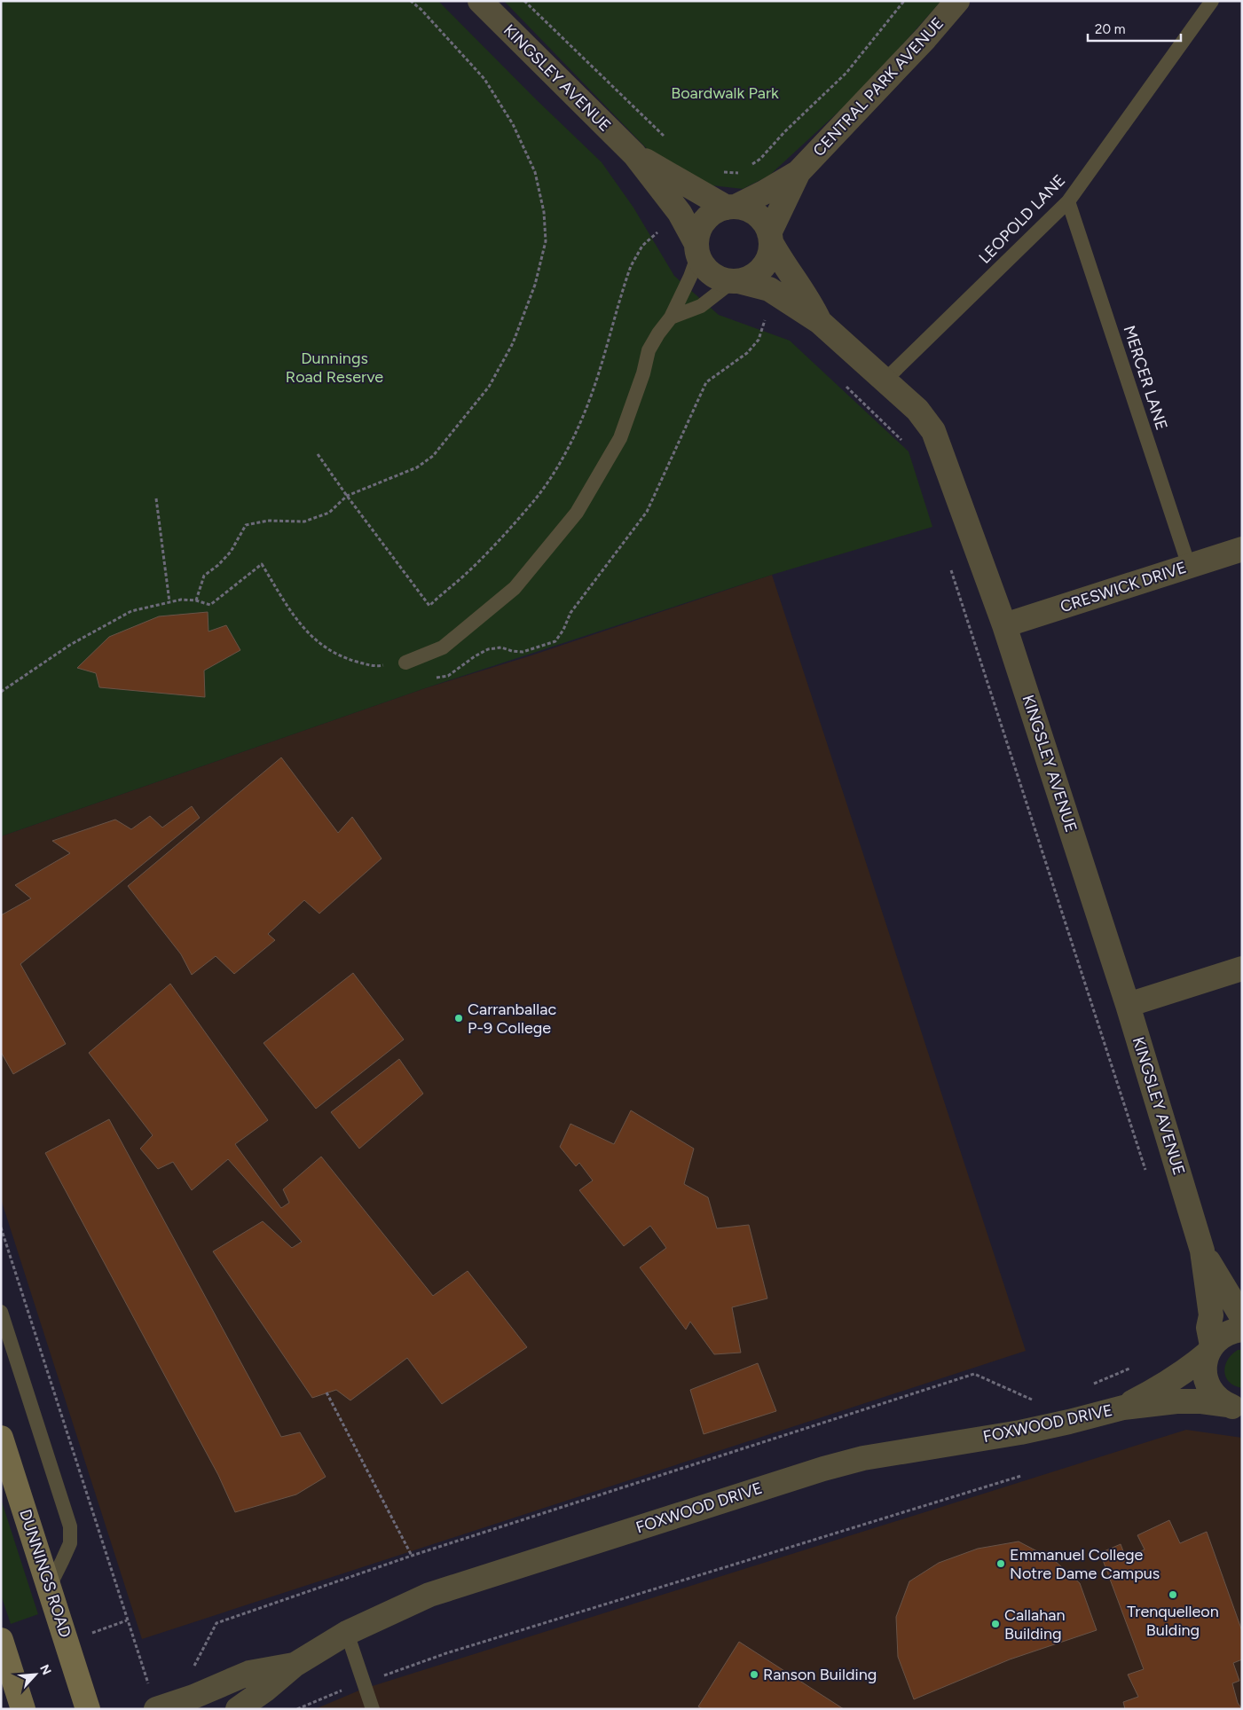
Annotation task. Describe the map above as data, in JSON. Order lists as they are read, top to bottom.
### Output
{
  "streets": {
    "main road": ["DUNNINGS ROAD"],
    "street": [
      "KINGSLEY AVENUE",
      "CENTRAL PARK AVENUE",
      "CRESWICK DRIVE",
      "FOXWOOD DRIVE"
    ],
    "lane": ["LEOPOLD LANE", "MERCER LANE"]
  },
  "crossings": [
    ["KINGSLEY AVENUE", "CENTRAL PARK AVENUE"],
    ["KINGSLEY AVENUE", "LEOPOLD LANE"],
    ["KINGSLEY AVENUE", "CRESWICK DRIVE"],
    ["KINGSLEY AVENUE", "FOXWOOD DRIVE"],
    ["LEOPOLD LANE", "MERCER LANE"],
    ["MERCER LANE", "CRESWICK DRIVE"]
  ],
  "parks": ["Boardwalk Park", "Dunnings Road Reserve"],
  "places": [
    "Carranballac P-9 College",
    "Emmanuel College Notre Dame Campus",
    "Trenquelleon Bulding",
    "Callahan Building",
    "Ranson Building"
  ],
  "scale_bar": "20 m",
  "north": "top right"
}
